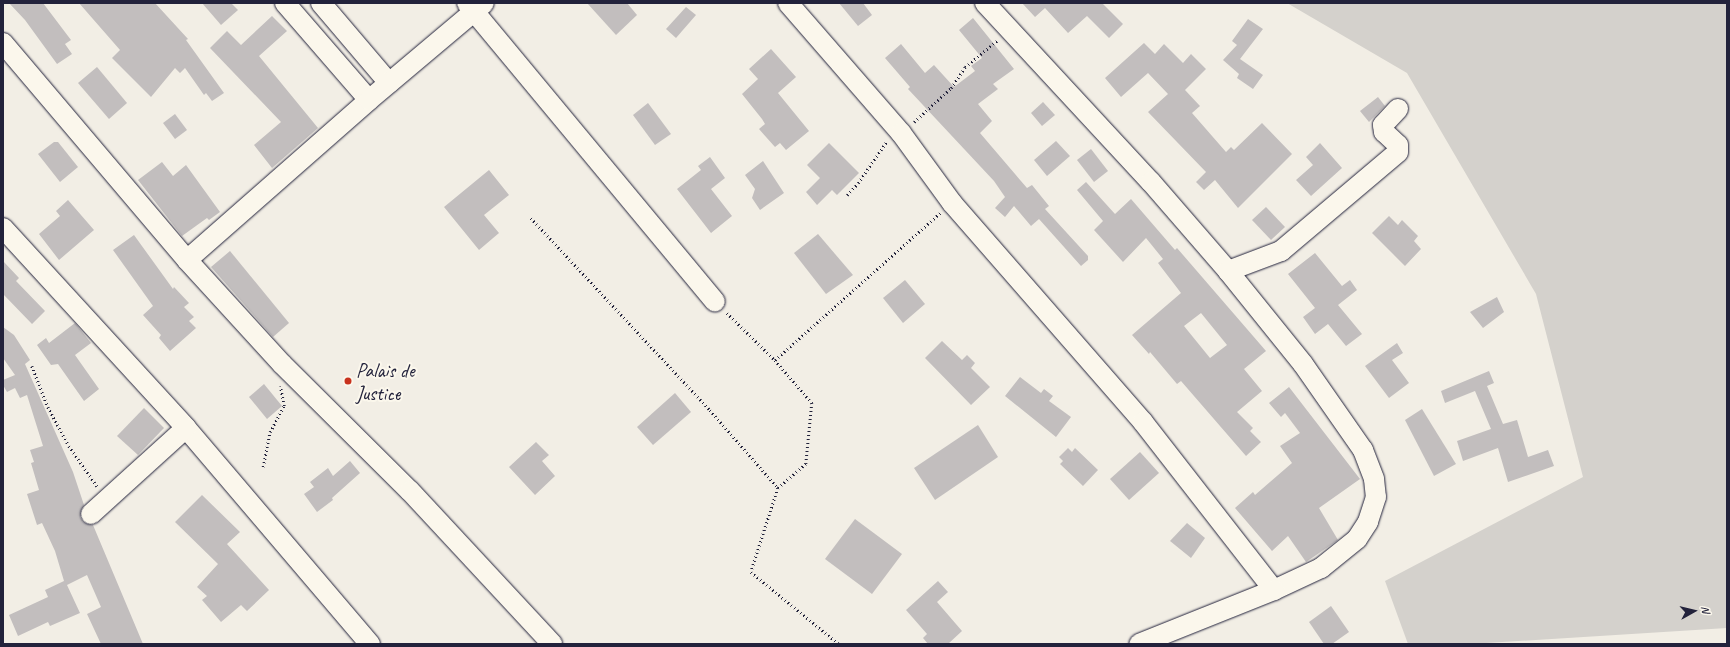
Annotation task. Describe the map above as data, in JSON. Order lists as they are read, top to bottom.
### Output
{
  "places": ["Palais de Justice"],
  "north": "right"
}
